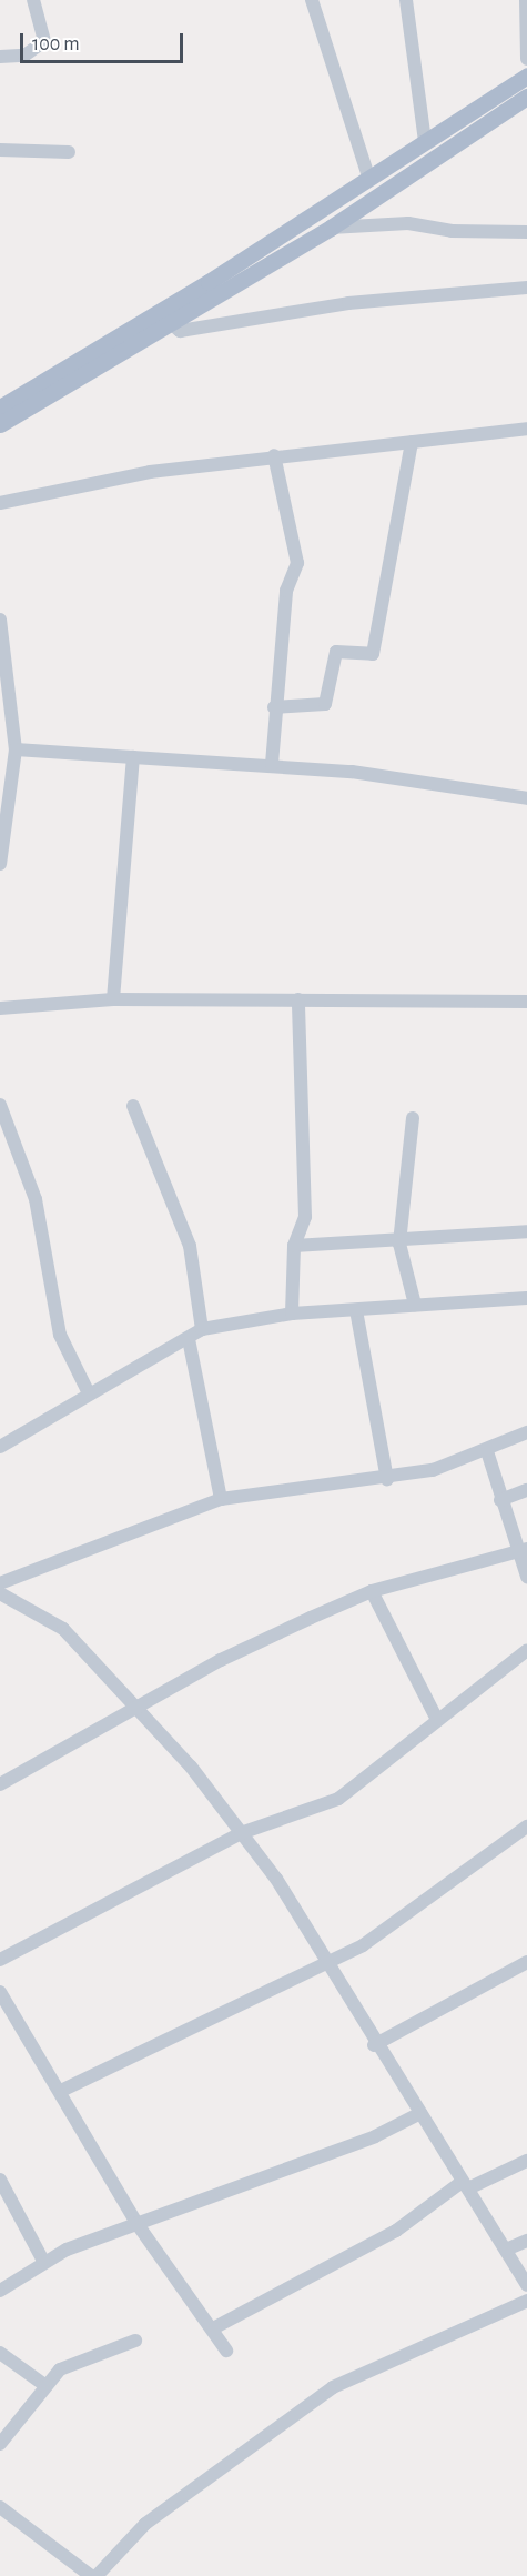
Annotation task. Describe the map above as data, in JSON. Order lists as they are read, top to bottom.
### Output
{
  "scale_bar": "100 m"
}
